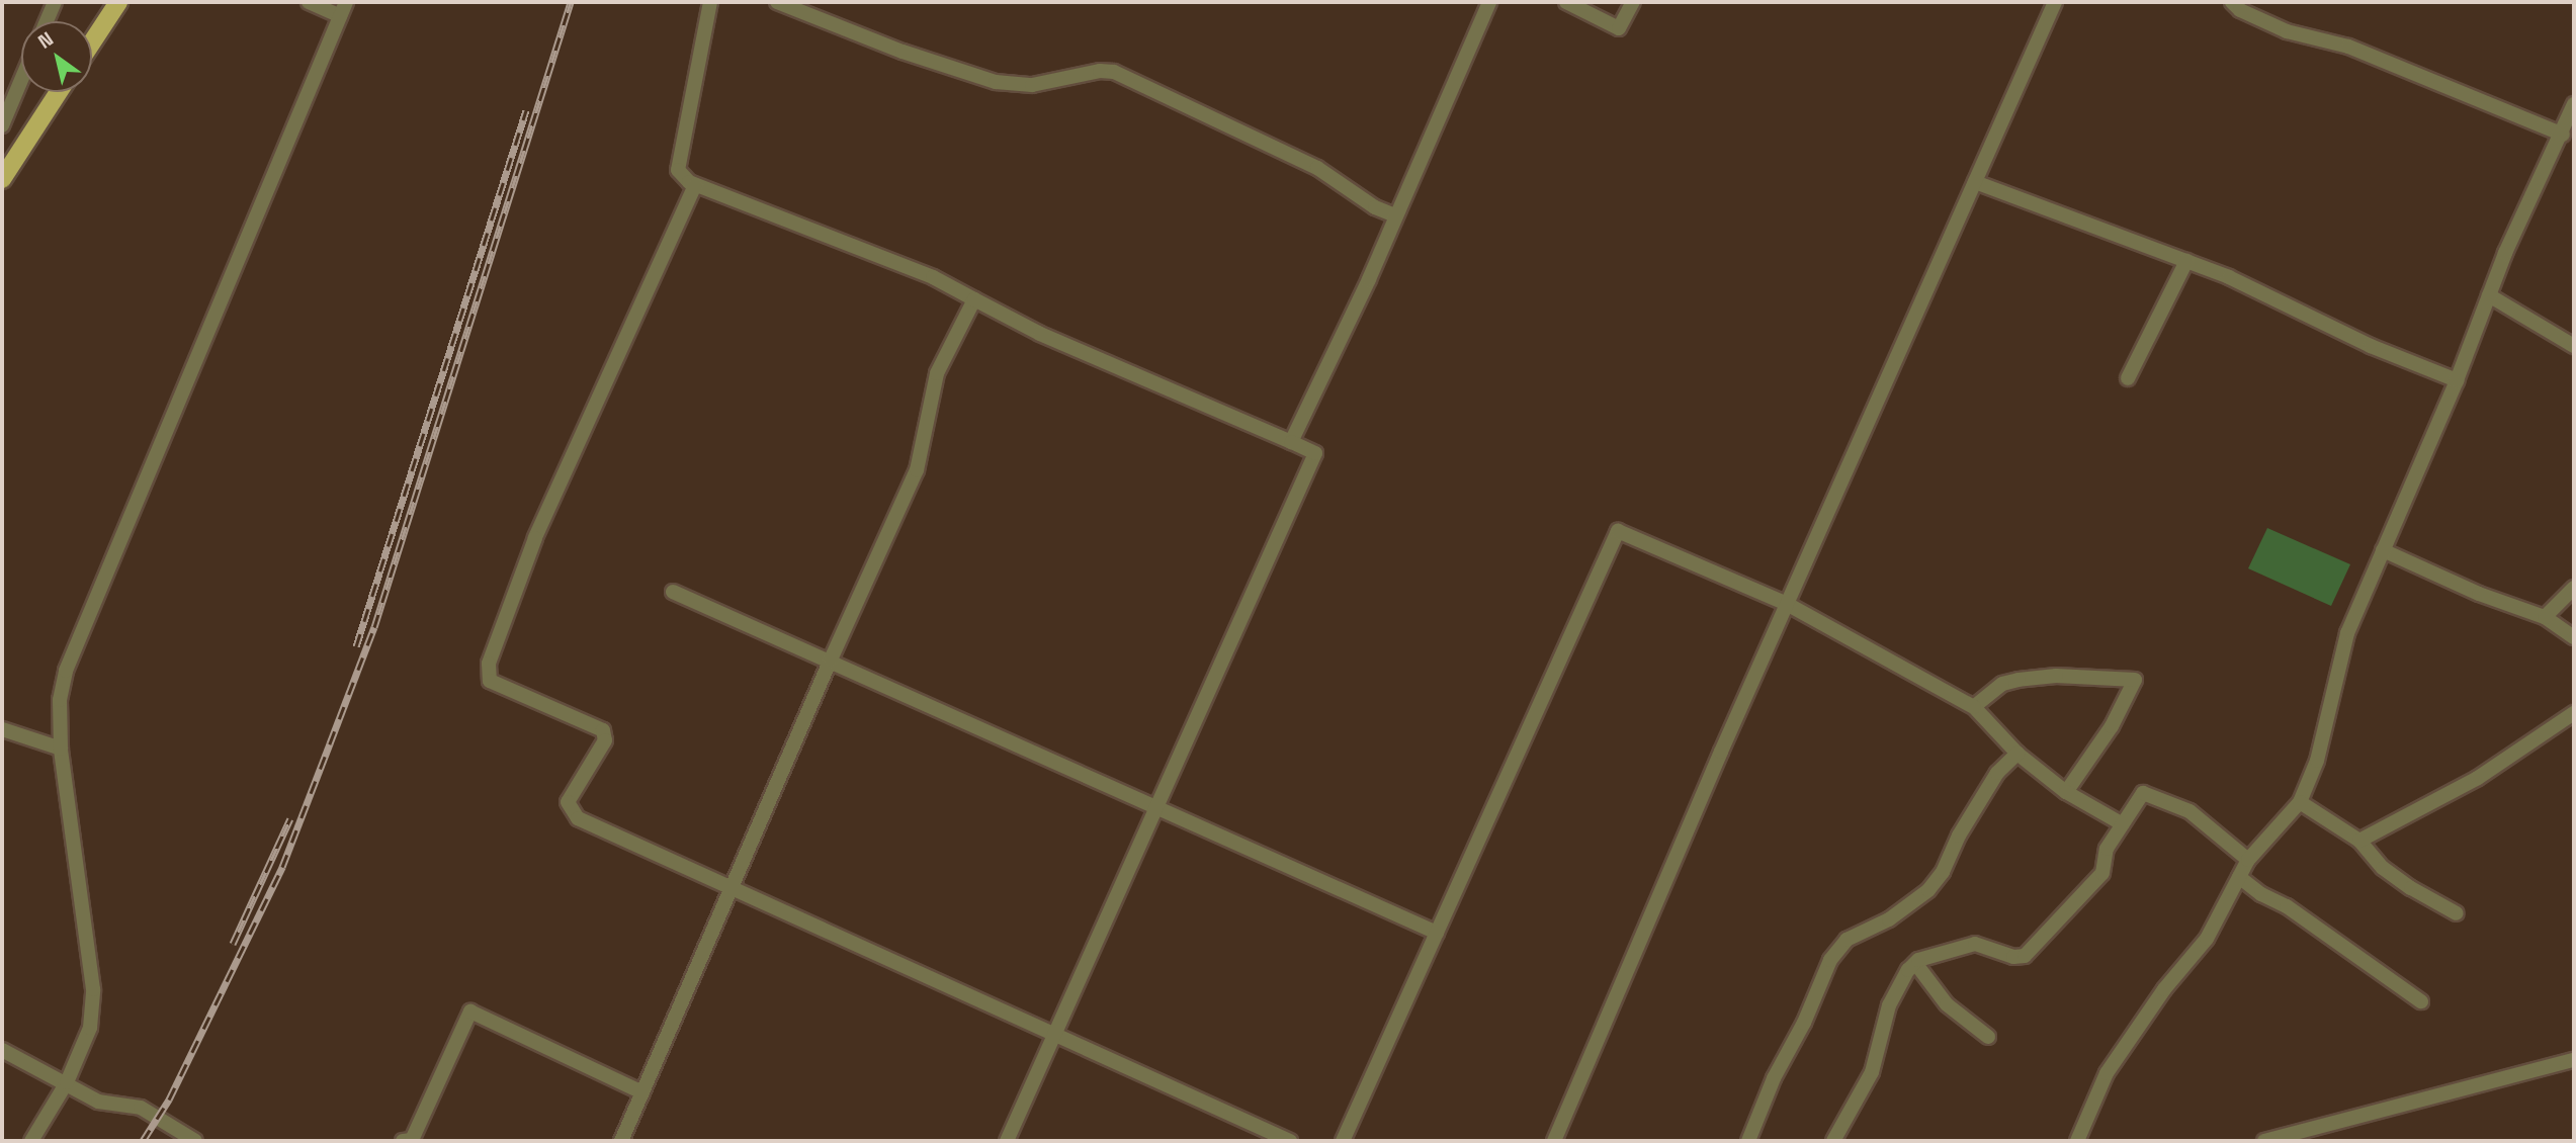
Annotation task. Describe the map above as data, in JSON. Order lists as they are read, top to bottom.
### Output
{
  "north": "top left"
}
